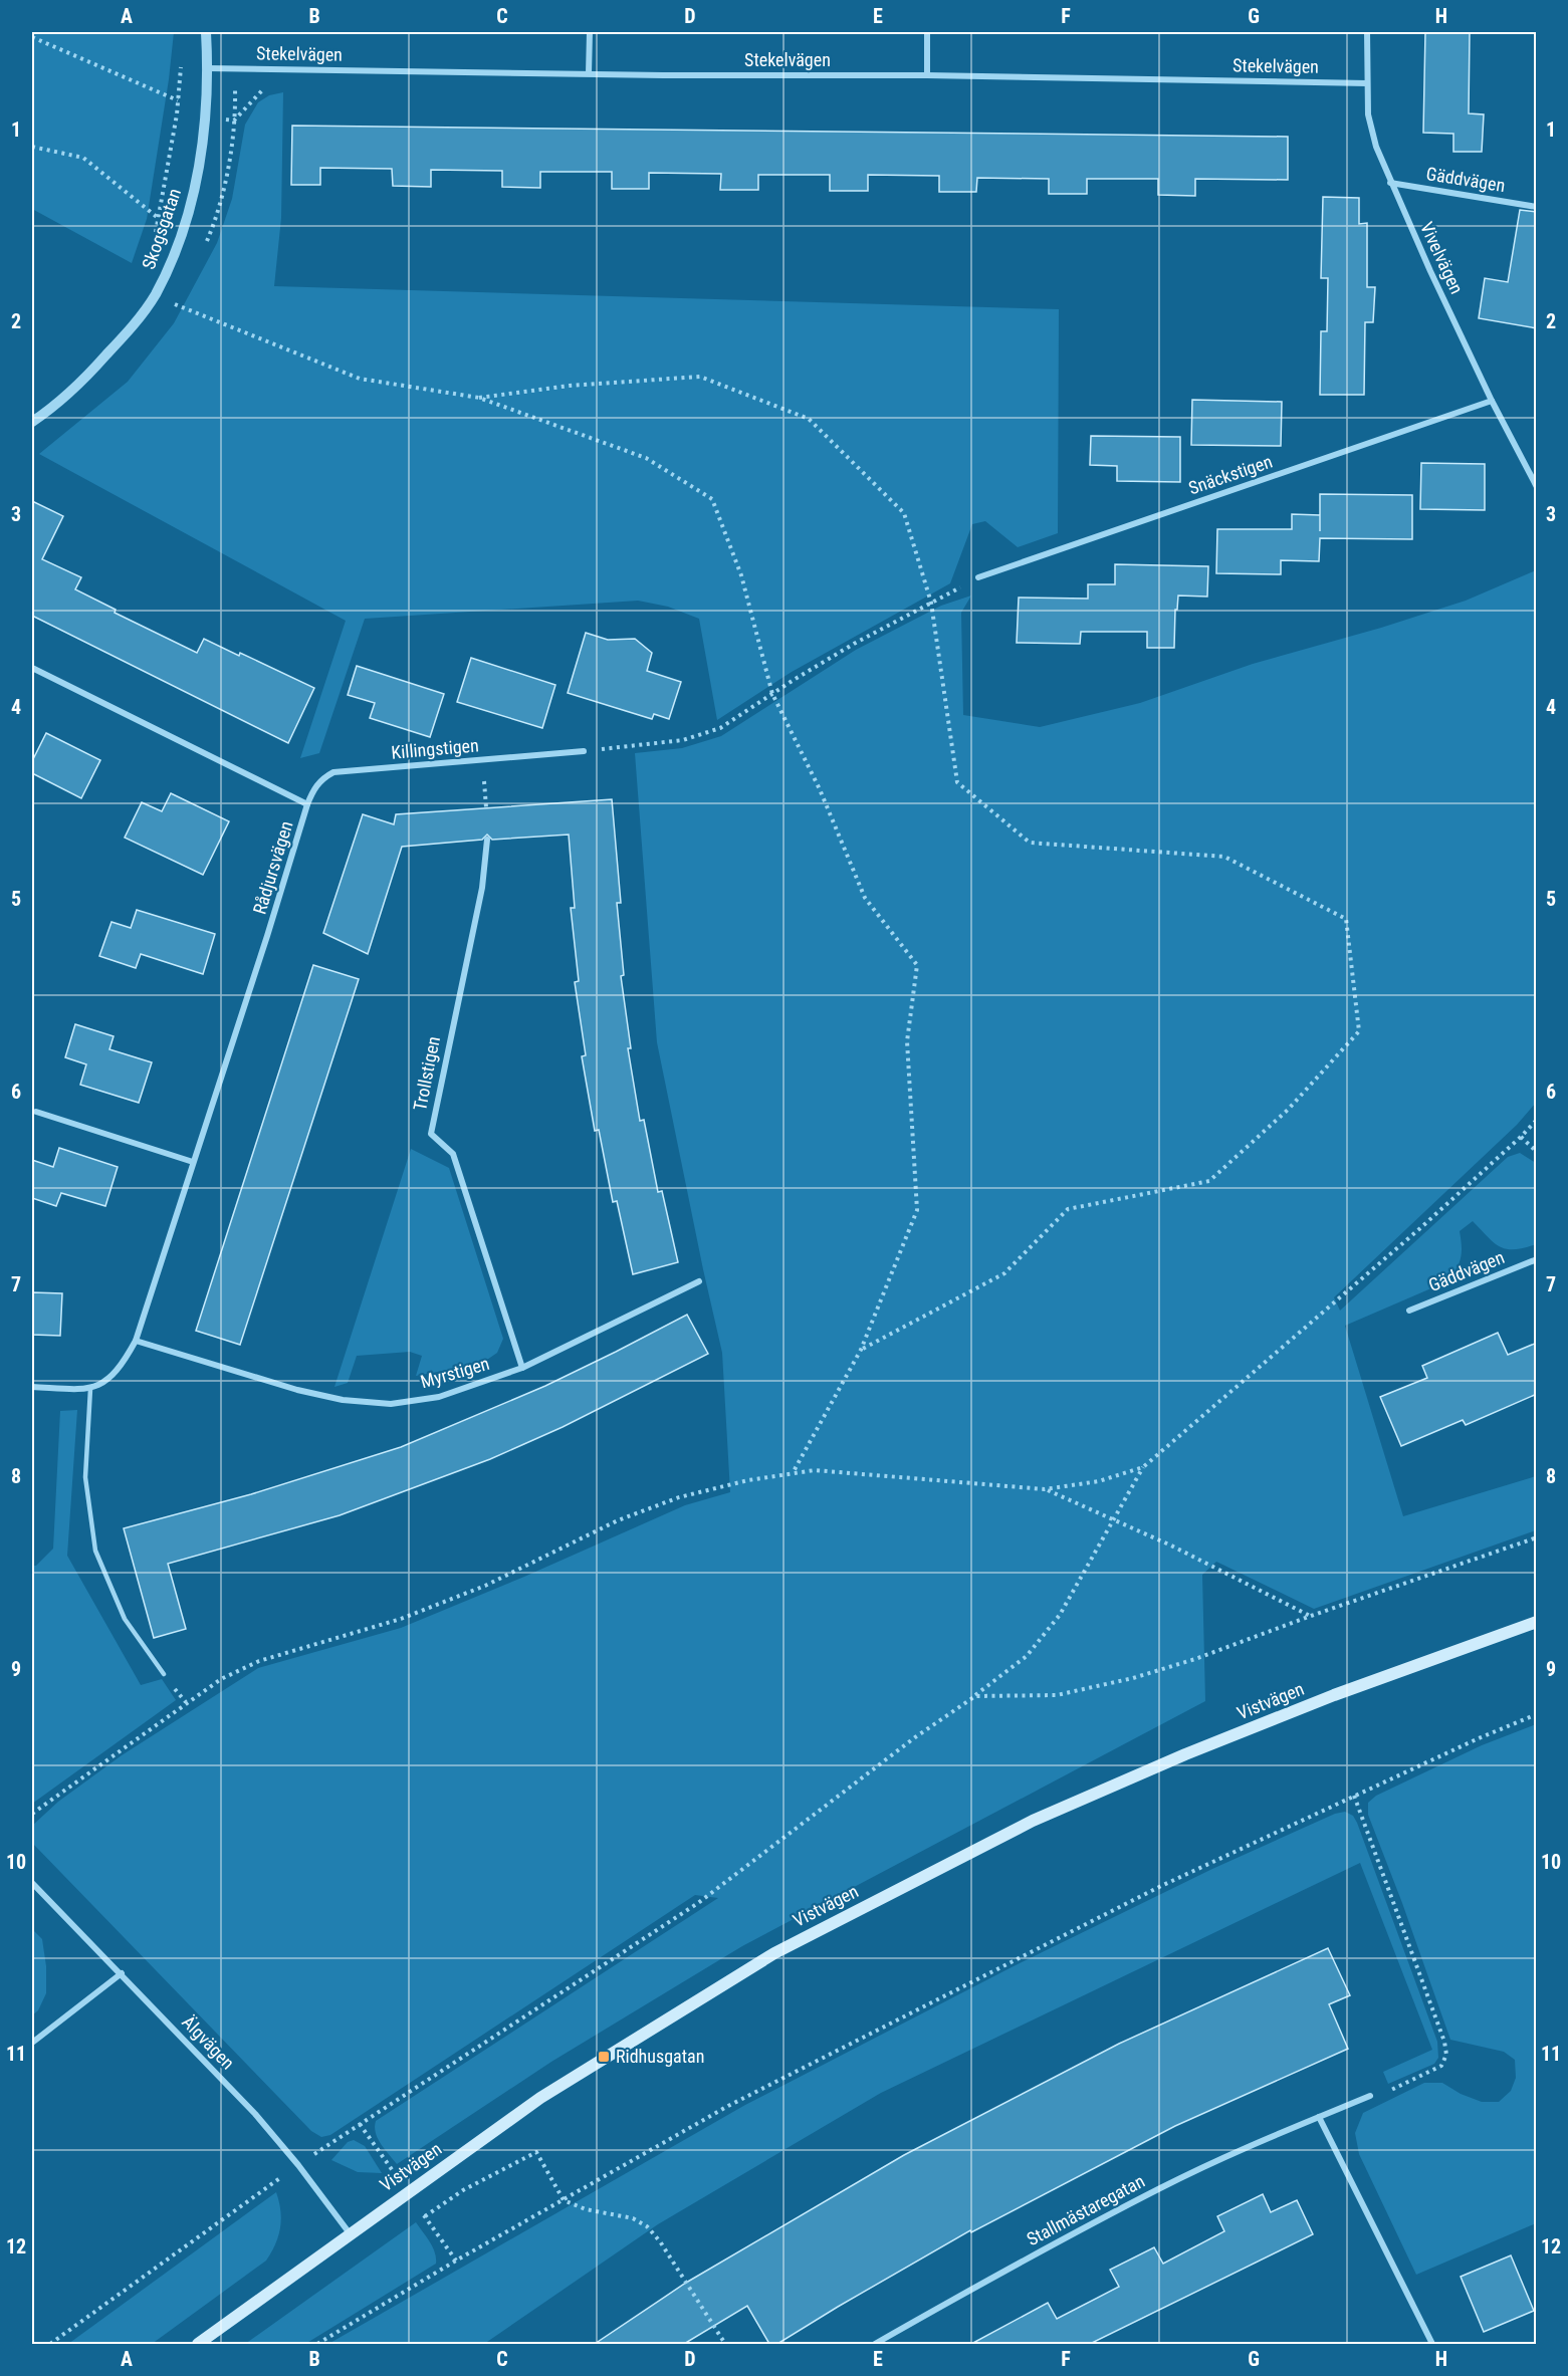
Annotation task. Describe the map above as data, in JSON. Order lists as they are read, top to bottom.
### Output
{
  "streets": {
    "main road": ["Vistvägen"],
    "street": [
      "Stekelvägen",
      "Gäddvägen",
      "Skogsgatan",
      "Vivelvägen",
      "Snäckstigen",
      "Killingstigen",
      "Rådjursvägen",
      "Trollstigen",
      "Myrstigen",
      "Älgvägen",
      "Stallmästaregatan"
    ]
  },
  "crossings": [
    ["Stekelvägen", "Skogsgatan"],
    ["Stekelvägen", "Vivelvägen"],
    ["Gäddvägen", "Vivelvägen"],
    ["Vivelvägen", "Snäckstigen"],
    ["Killingstigen", "Rådjursvägen"],
    ["Rådjursvägen", "Myrstigen"],
    ["Trollstigen", "Myrstigen"],
    ["Vistvägen", "Älgvägen"]
  ],
  "places": {
    "transit": ["Ridhusgatan"]
  },
  "grid": {
    "columns": [
      "A",
      "B",
      "C",
      "D",
      "E",
      "F",
      "G",
      "H"
    ],
    "rows": [
      "1",
      "2",
      "3",
      "4",
      "5",
      "6",
      "7",
      "8",
      "9",
      "10",
      "11",
      "12"
    ]
  }
}
